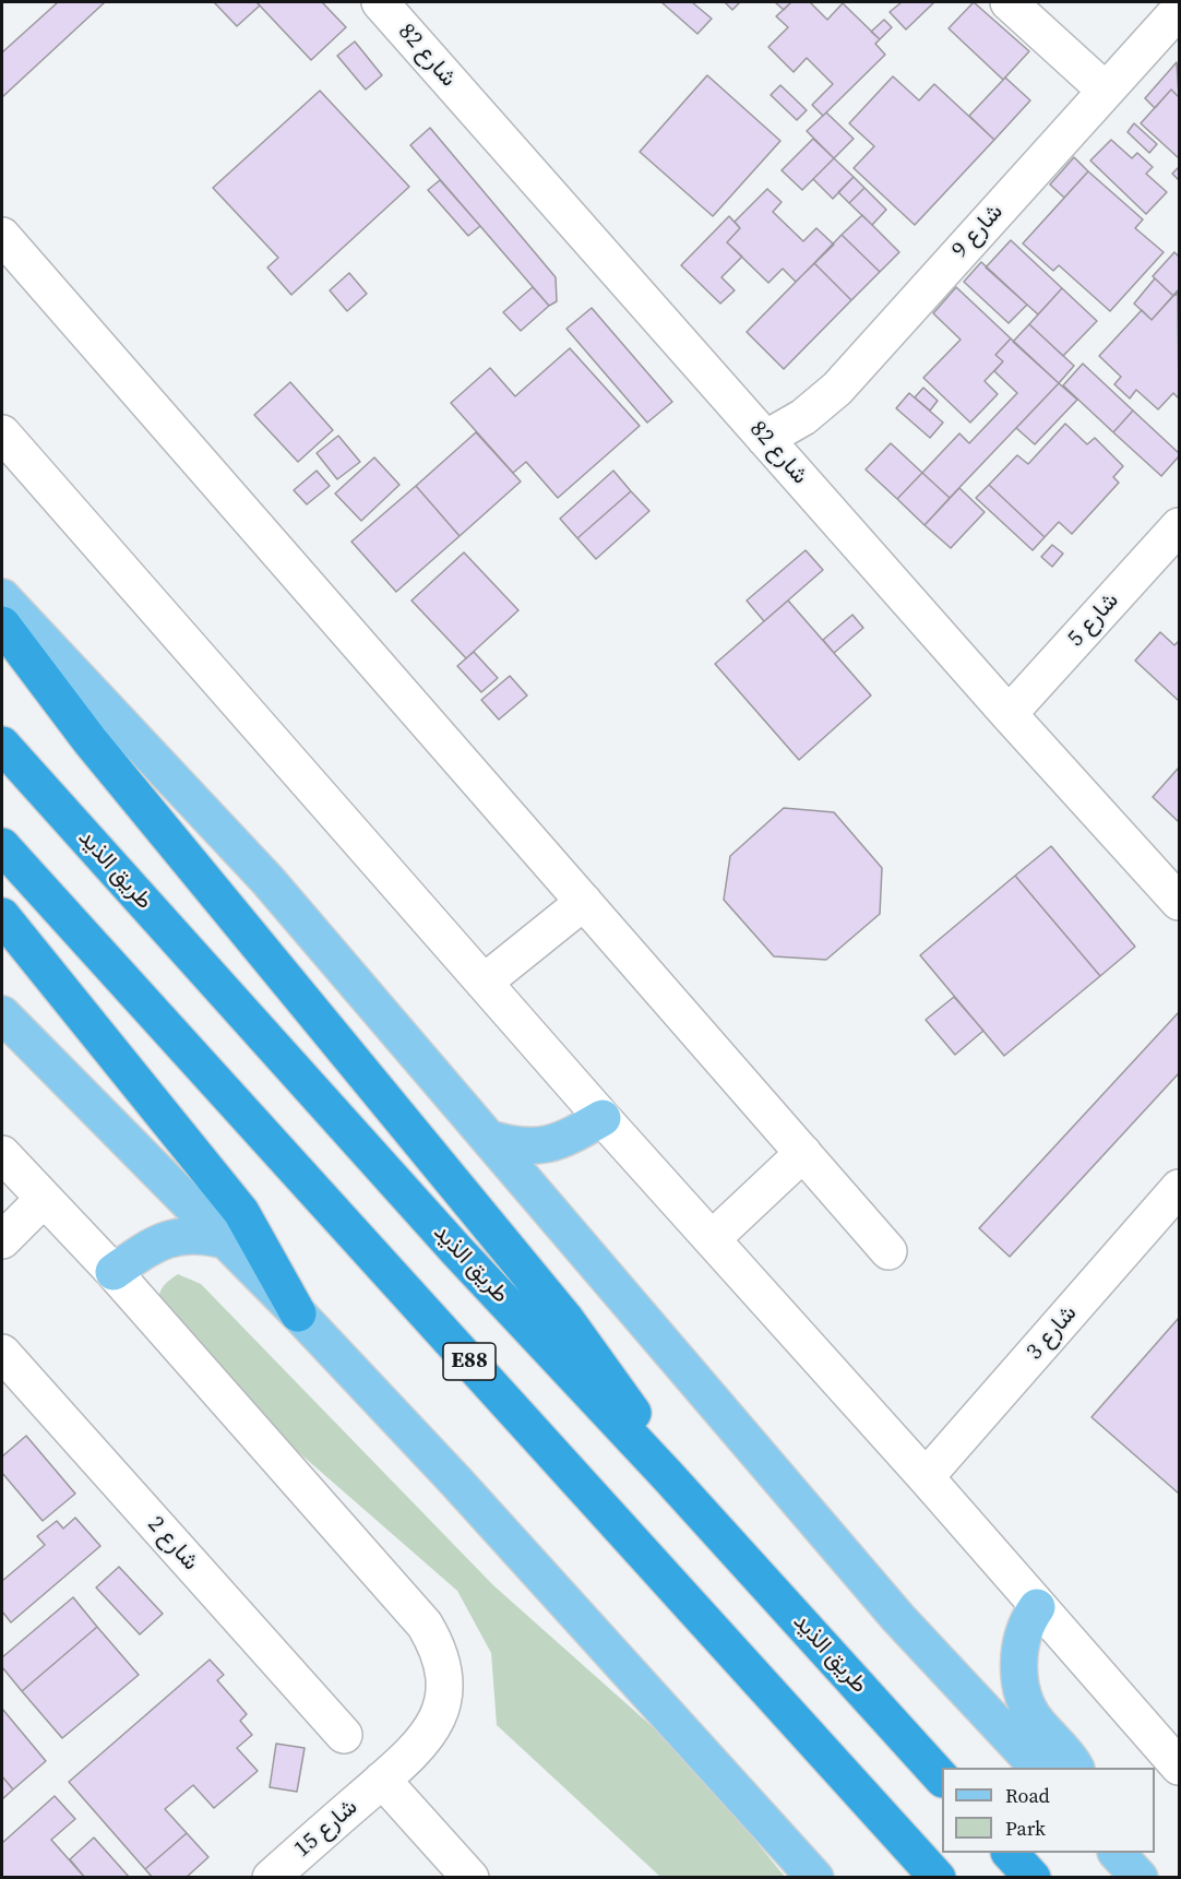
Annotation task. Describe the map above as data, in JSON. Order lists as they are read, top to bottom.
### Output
{
  "streets": {
    "highway": ["طريق الذيد", "E88"],
    "street": [
      "شارع 82",
      "شارع 9",
      "شارع 5",
      "شارع 3",
      "شارع 2",
      "شارع 15"
    ]
  },
  "crossings": [
    ["شارع 82", "شارع 9"],
    ["شارع 82", "شارع 5"]
  ],
  "legend": ["Road", "Park"]
}
